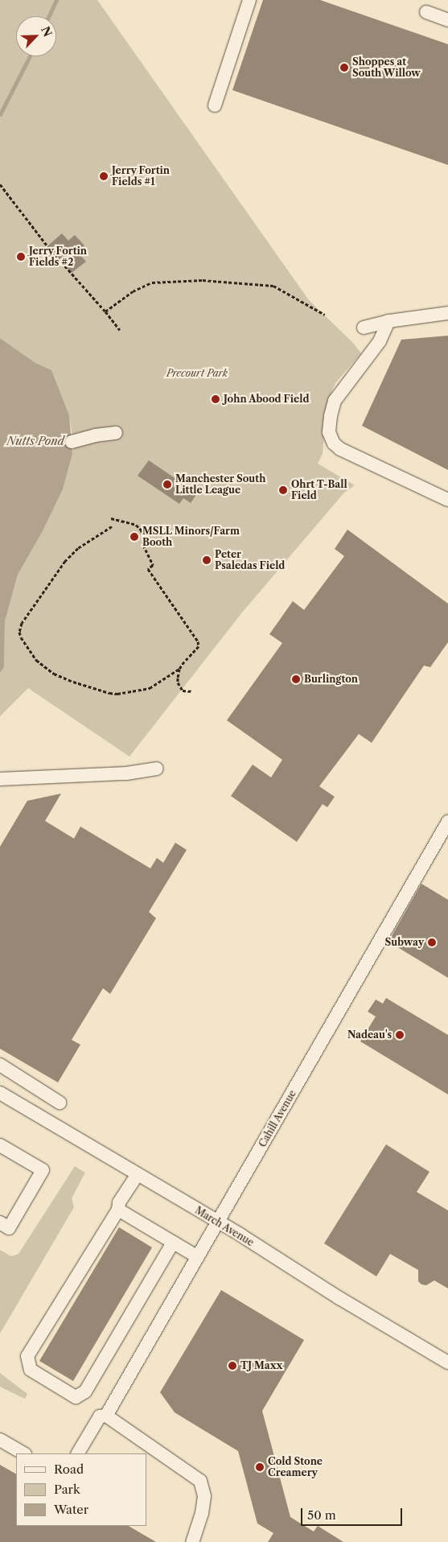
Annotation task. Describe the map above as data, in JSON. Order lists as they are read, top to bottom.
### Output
{
  "streets": {
    "street": ["Cahill Avenue", "March Avenue"]
  },
  "crossings": [
    ["Cahill Avenue", "March Avenue"]
  ],
  "water": ["Nutts Pond"],
  "parks": ["Precourt Park"],
  "places": [
    "Shoppes at South Willow",
    "Jerry Fortin Fields #1",
    "Jerry Fortin Fields #2",
    "John Abood Field",
    "Manchester South Little League",
    "Ohrt T-Ball Field",
    "MSLL Minors/Farm Booth",
    "Peter Psaledas Field",
    "Burlington",
    "Subway",
    "Nadeau's",
    "TJ Maxx",
    "Cold Stone Creamery"
  ],
  "legend": ["Road", "Park", "Water"],
  "scale_bar": "50 m",
  "north": "top right"
}
